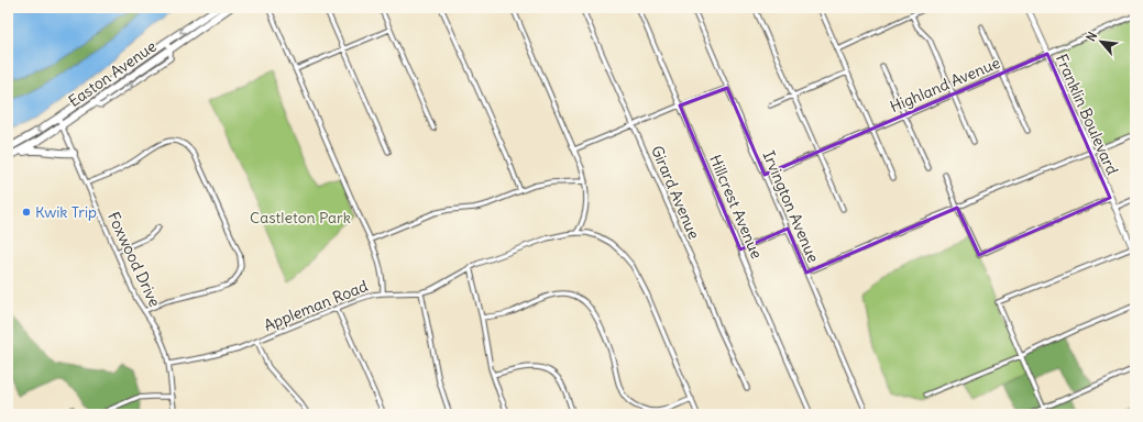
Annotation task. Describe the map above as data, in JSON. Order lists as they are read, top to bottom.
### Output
{
  "streets": {
    "main road": ["Easton Avenue"],
    "street": [
      "Highland Avenue",
      "Franklin Boulevard",
      "Girard Avenue",
      "Hillcrest Avenue",
      "Irvington Avenue",
      "Foxwood Drive",
      "Appleman Road"
    ]
  },
  "crossings": [
    ["Easton Avenue", "Foxwood Drive"],
    ["Highland Avenue", "Franklin Boulevard"],
    ["Highland Avenue", "Irvington Avenue"],
    ["Foxwood Drive", "Appleman Road"]
  ],
  "parks": ["Castleton Park"],
  "places": ["Kwik Trip"],
  "north": "top left"
}
